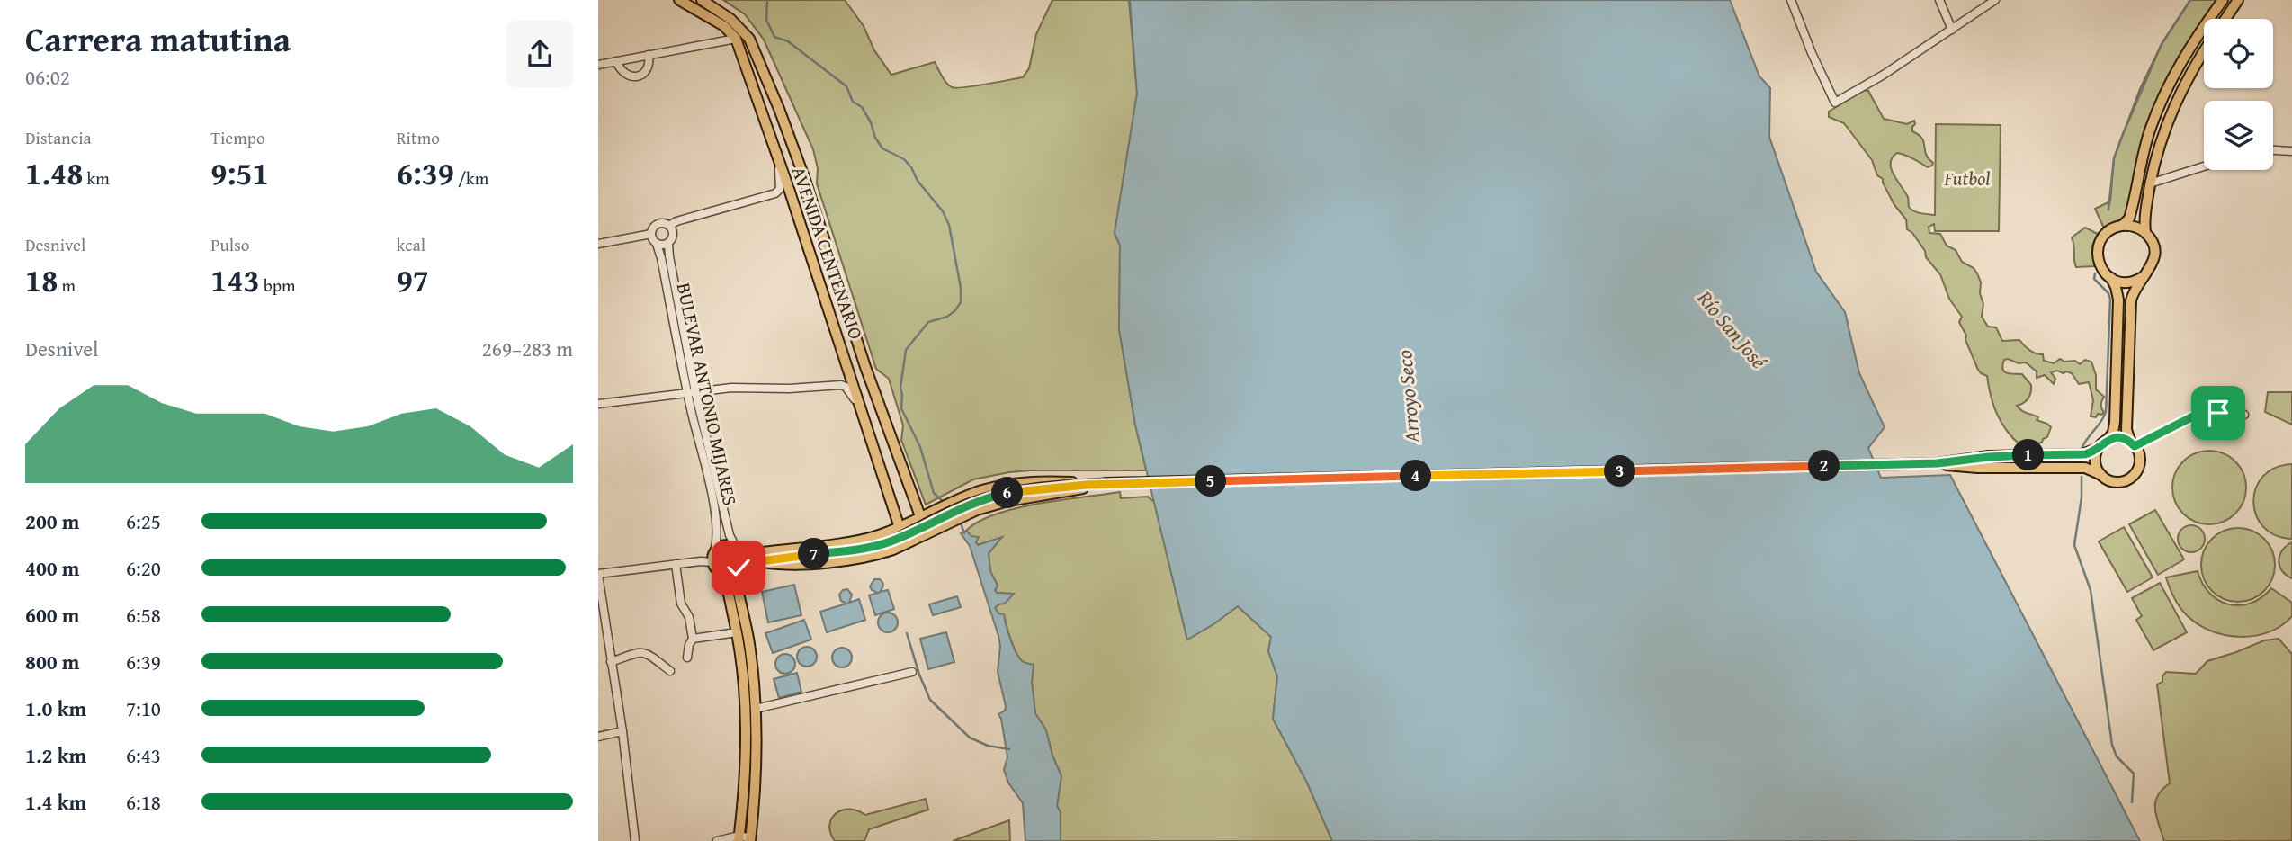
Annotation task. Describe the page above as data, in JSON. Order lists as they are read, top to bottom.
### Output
{
  "streets": {
    "main road": ["AVENIDA CENTENARIO"],
    "street": ["BULEVAR ANTONIO MIJARES"]
  },
  "water": ["Río San José", "Arroyo Seco"],
  "parks": ["Futbol"],
  "page": {
    "heading": ["Carrera matutina", "06:02"],
    "stats": [
      ["Distancia", "1.48 km"],
      ["Tiempo", "9:51"],
      ["Ritmo", "6:39 /km"],
      ["Desnivel", "18 m"],
      ["Pulso", "143 bpm"],
      ["kcal", "97"]
    ],
    "chart": ["Desnivel", "269–283 m"],
    "pins": [
      "1",
      "2",
      "3",
      "4",
      "5",
      "6",
      "7"
    ],
    "list": [
      {
        "name": "200 m",
        "note": "6:25"
      },
      {
        "name": "400 m",
        "note": "6:20"
      },
      {
        "name": "600 m",
        "note": "6:58"
      },
      {
        "name": "800 m",
        "note": "6:39"
      },
      {
        "name": "1.0 km",
        "note": "7:10"
      },
      {
        "name": "1.2 km",
        "note": "6:43"
      },
      {
        "name": "1.4 km",
        "note": "6:18"
      }
    ]
  }
}
